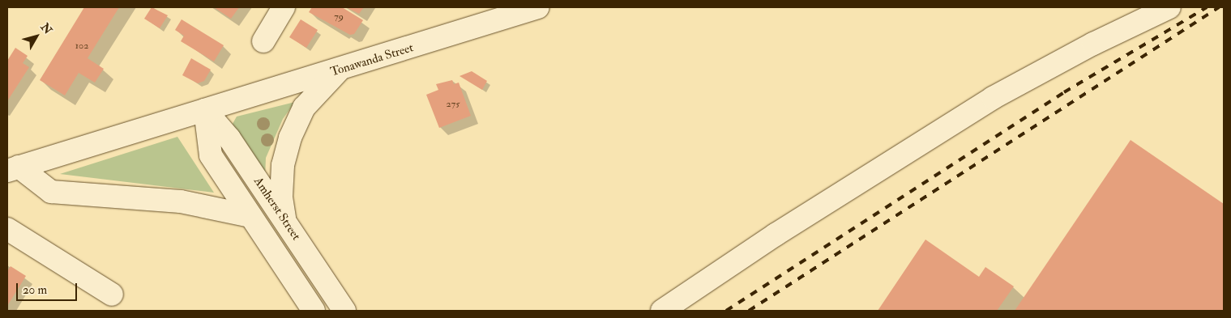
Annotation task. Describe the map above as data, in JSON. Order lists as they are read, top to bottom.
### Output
{
  "streets": {
    "street": ["Tonawanda Street", "Amherst Street"]
  },
  "crossings": [
    ["Tonawanda Street", "Amherst Street"]
  ],
  "house_numbers": ["79", "102", "275"],
  "scale_bar": "20 m",
  "north": "top right"
}
